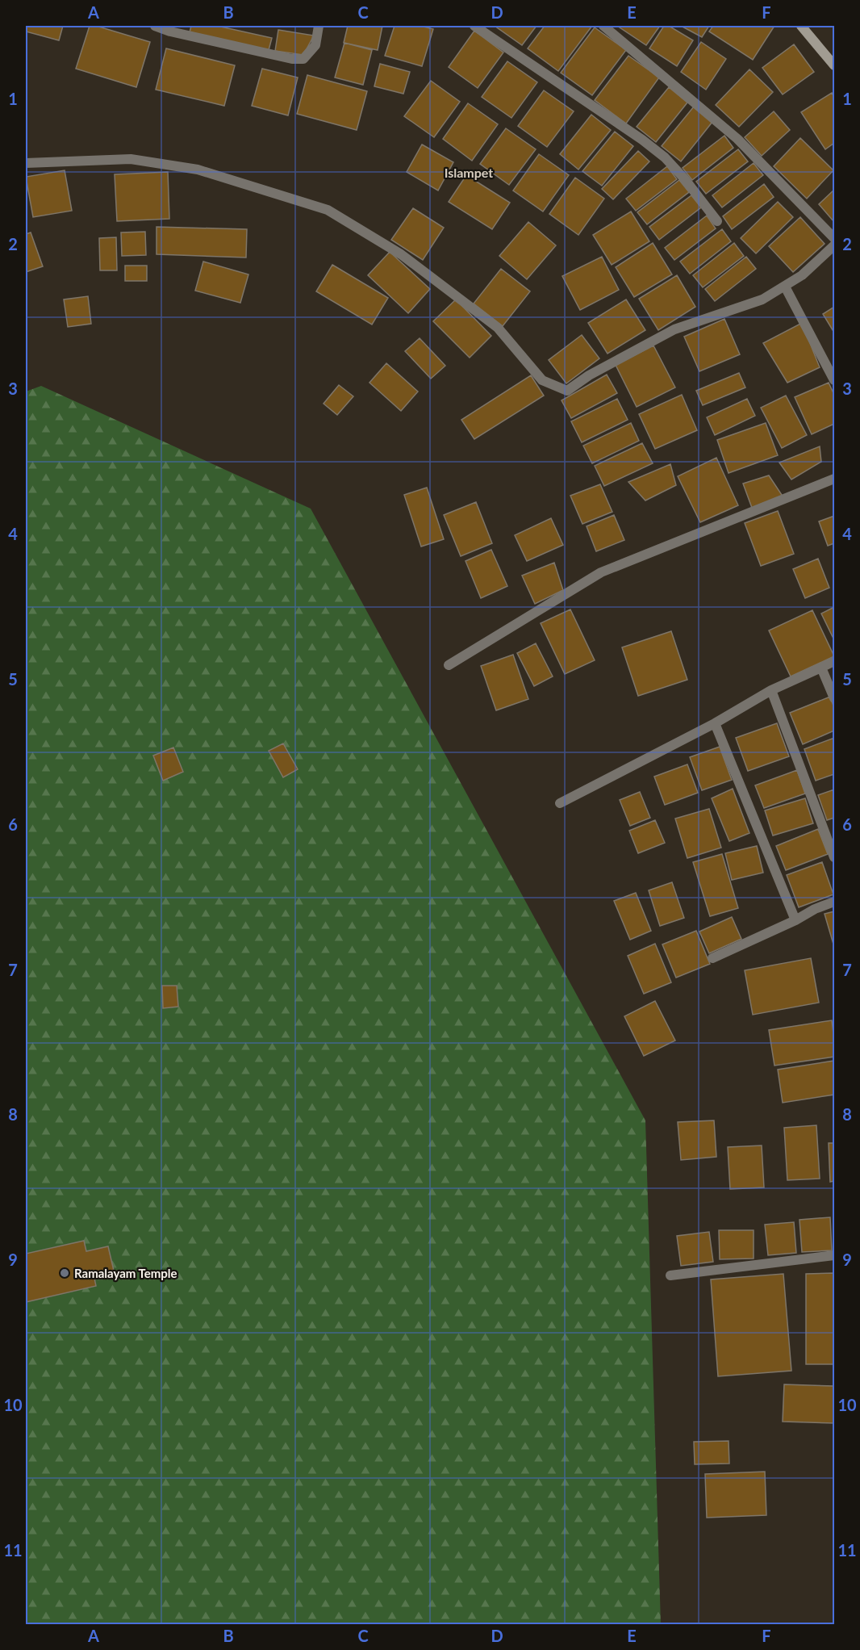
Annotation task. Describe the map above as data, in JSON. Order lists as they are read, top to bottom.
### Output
{
  "districts": ["Islampet"],
  "places": ["Ramalayam Temple"],
  "grid": {
    "columns": [
      "A",
      "B",
      "C",
      "D",
      "E",
      "F"
    ],
    "rows": [
      "1",
      "2",
      "3",
      "4",
      "5",
      "6",
      "7",
      "8",
      "9",
      "10",
      "11"
    ]
  }
}
